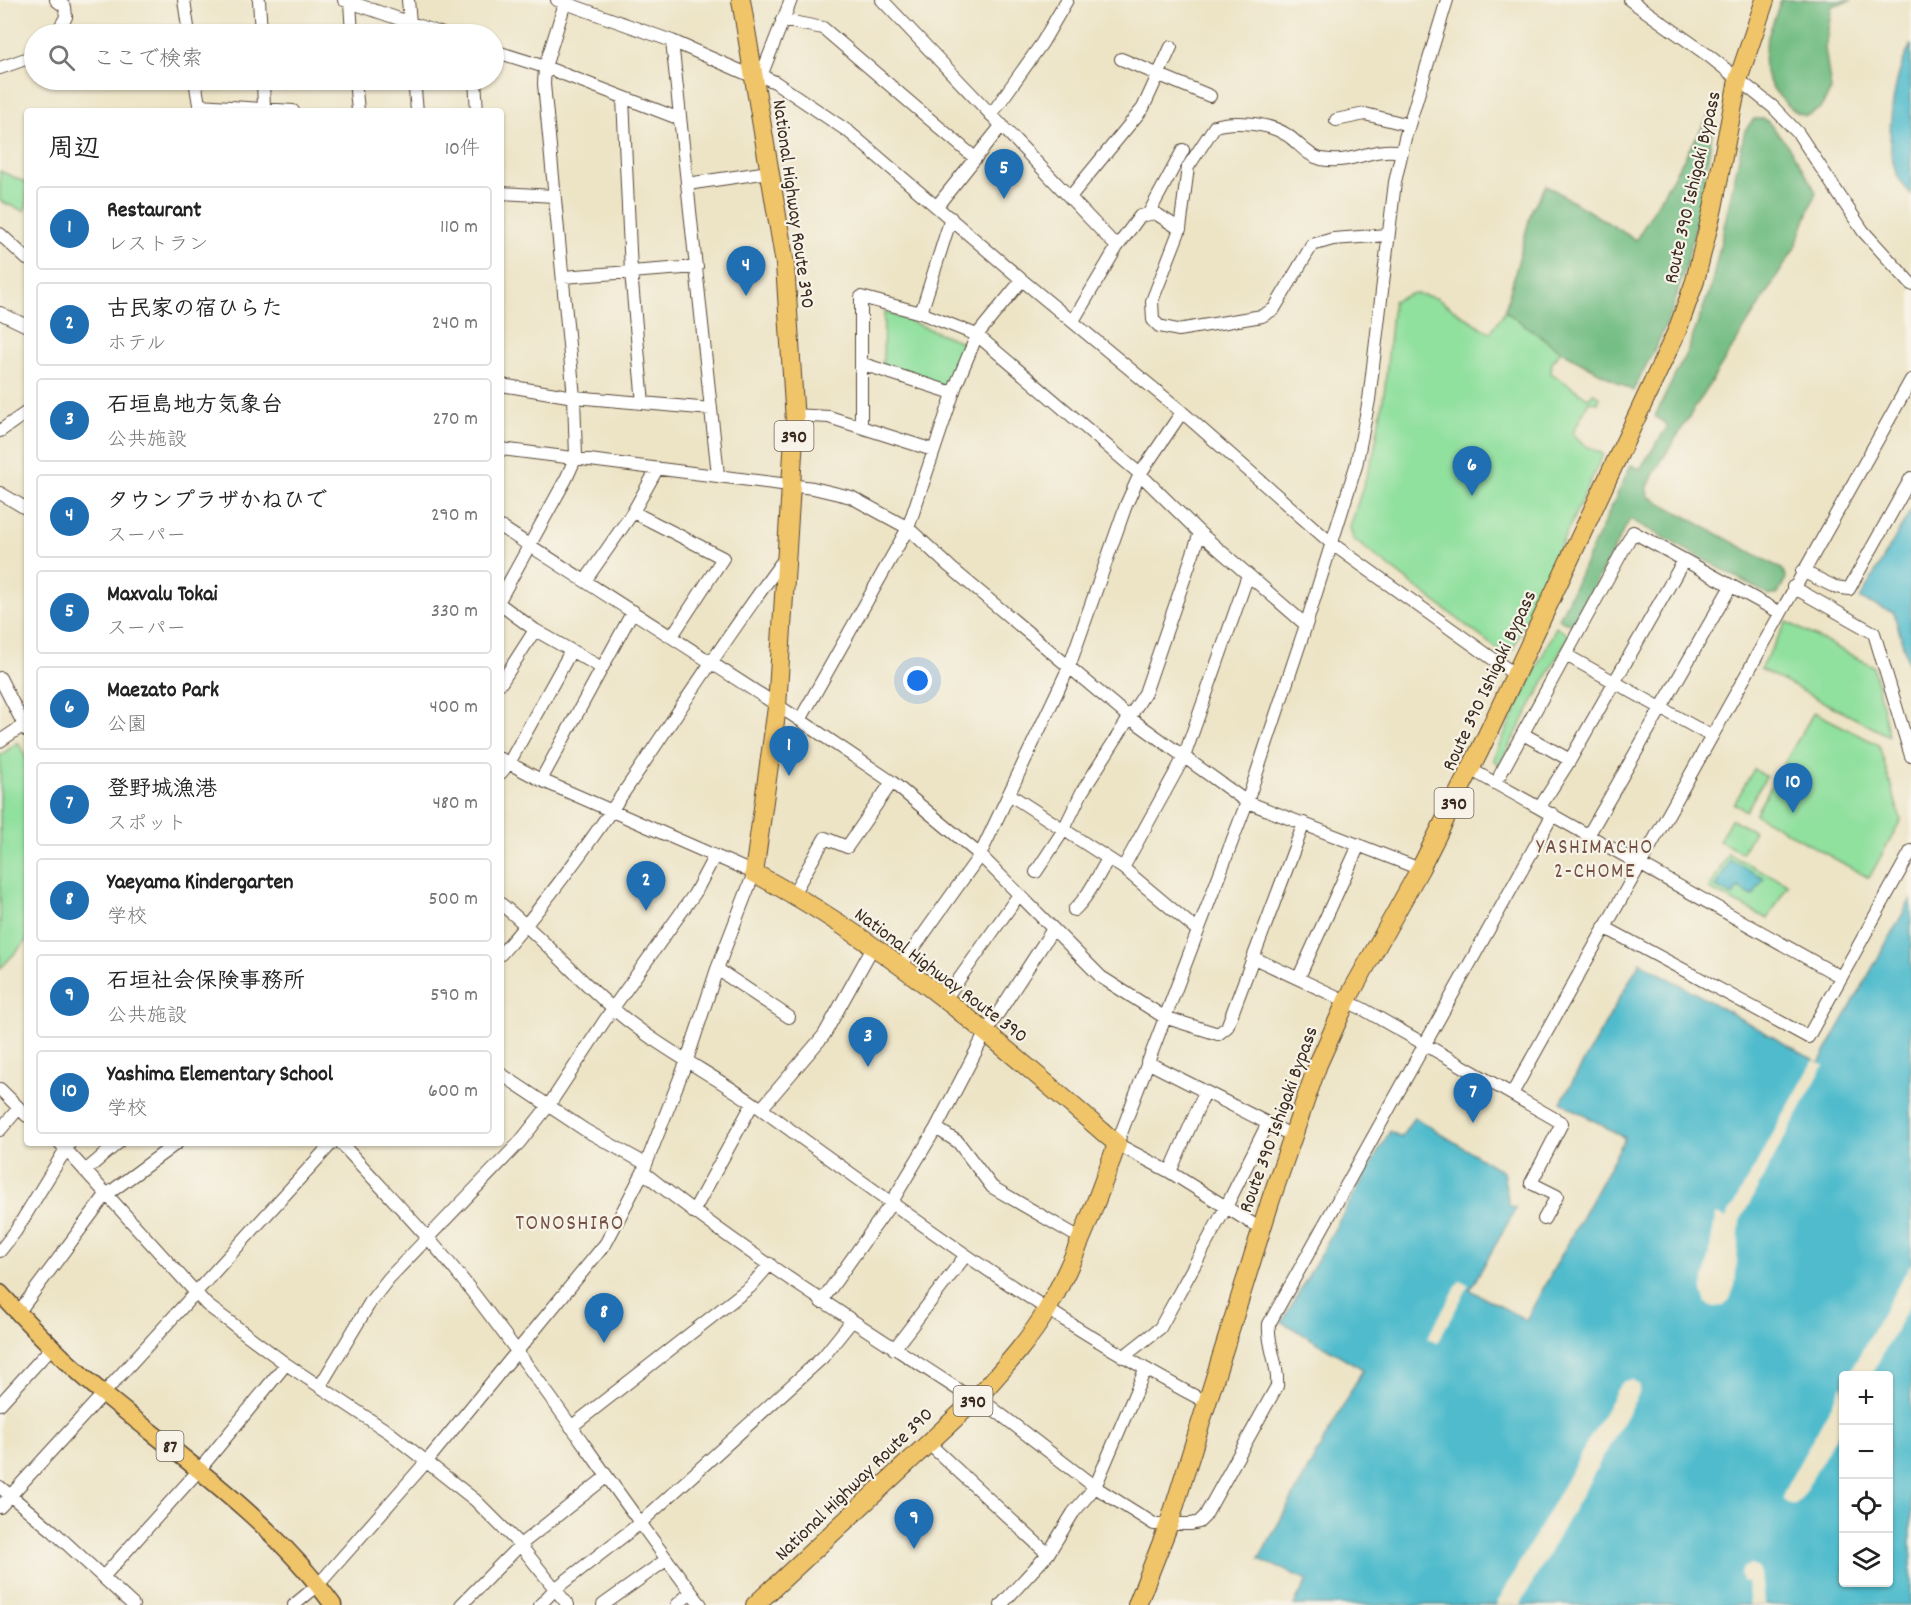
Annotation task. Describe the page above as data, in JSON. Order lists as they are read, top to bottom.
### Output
{
  "streets": {
    "highway": ["Route 390 Ishigaki Bypass", "National Highway Route 390", "390"],
    "main road": ["87"]
  },
  "districts": ["YASHIMACHO 2-CHOME", "TONOSHIRO"],
  "page": {
    "search": "ここで検索",
    "heading": ["周辺", "10件"],
    "pins": [
      "5",
      "4",
      "6",
      "1",
      "10",
      "2",
      "3",
      "7",
      "8",
      "9"
    ],
    "list": [
      {
        "mark": "1",
        "name": "Restaurant",
        "note": "レストラン",
        "value": "110 m"
      },
      {
        "mark": "2",
        "name": "古民家の宿ひらた",
        "note": "ホテル",
        "value": "240 m"
      },
      {
        "mark": "3",
        "name": "石垣島地方気象台",
        "note": "公共施設",
        "value": "270 m"
      },
      {
        "mark": "4",
        "name": "タウンプラザかねひで",
        "note": "スーパー",
        "value": "290 m"
      },
      {
        "mark": "5",
        "name": "Maxvalu Tokai",
        "note": "スーパー",
        "value": "330 m"
      },
      {
        "mark": "6",
        "name": "Maezato Park",
        "note": "公園",
        "value": "400 m"
      },
      {
        "mark": "7",
        "name": "登野城漁港",
        "note": "スポット",
        "value": "480 m"
      },
      {
        "mark": "8",
        "name": "Yaeyama Kindergarten",
        "note": "学校",
        "value": "500 m"
      },
      {
        "mark": "9",
        "name": "石垣社会保険事務所",
        "note": "公共施設",
        "value": "590 m"
      },
      {
        "mark": "10",
        "name": "Yashima Elementary School",
        "note": "学校",
        "value": "600 m"
      }
    ],
    "map_buttons": ["+", "−"]
  }
}
